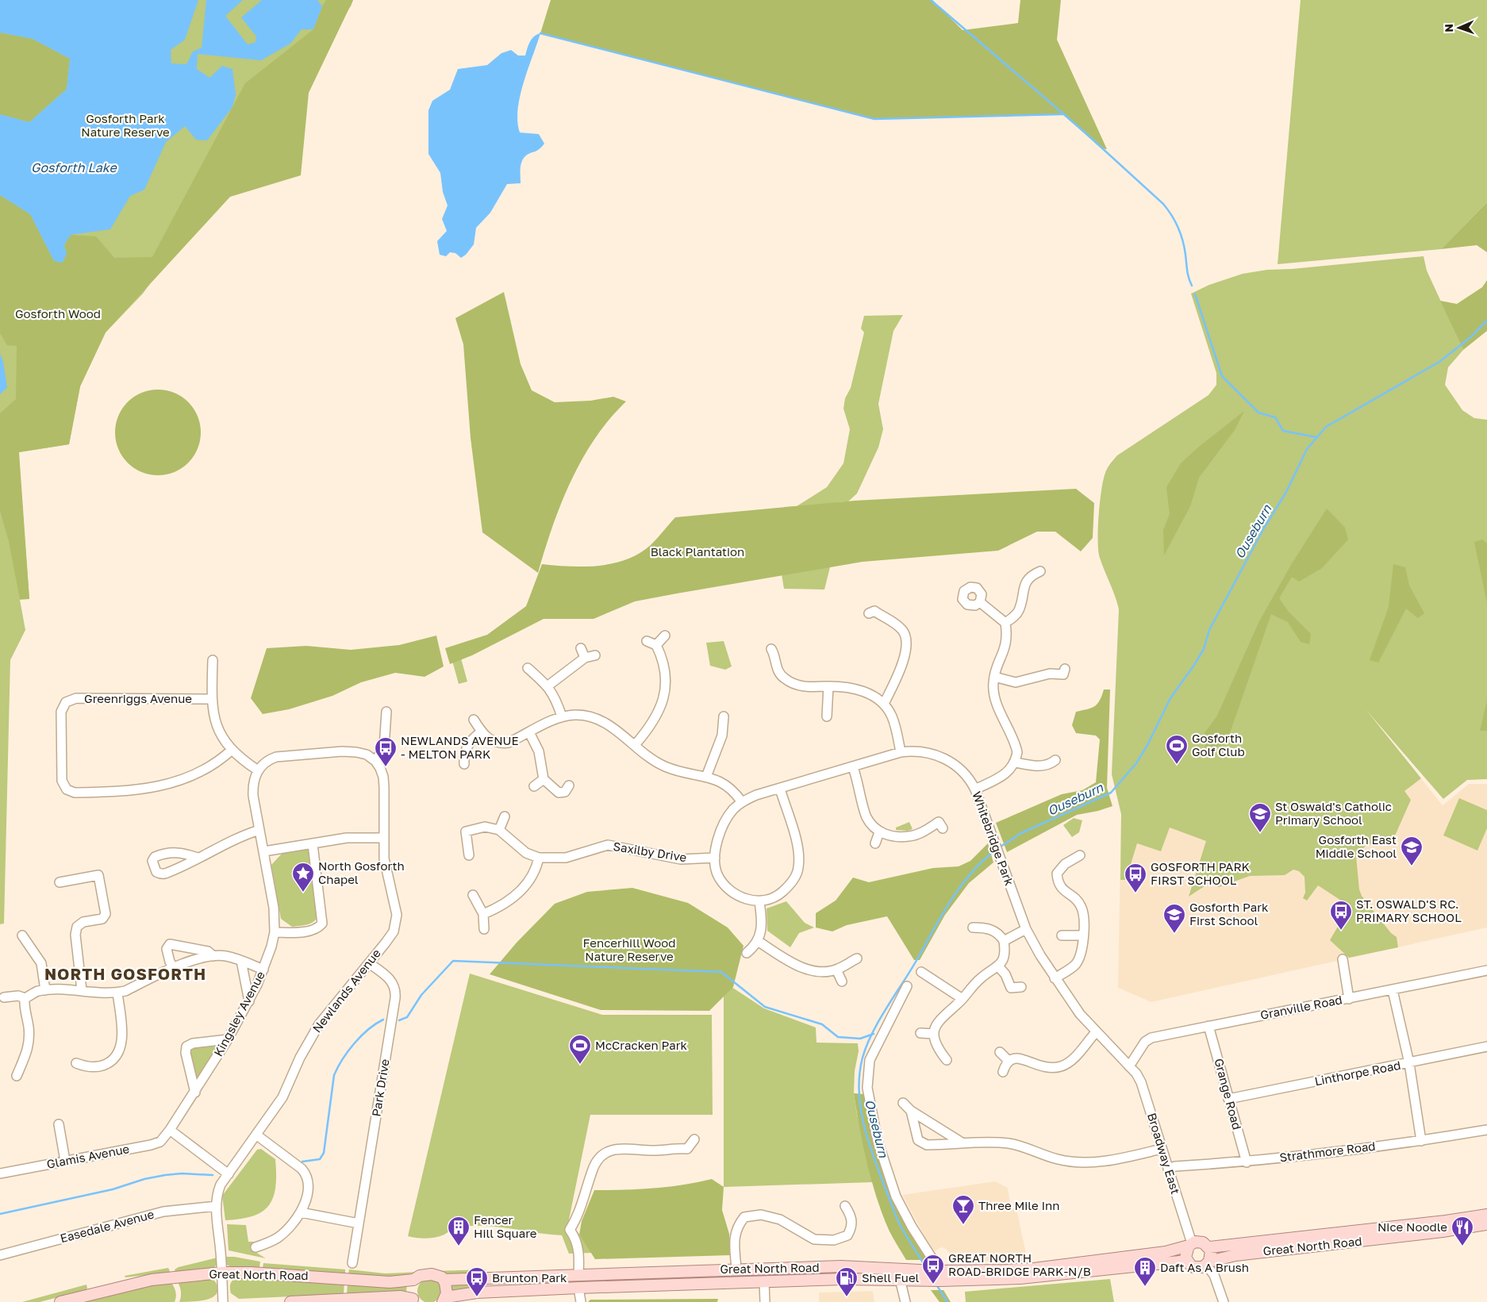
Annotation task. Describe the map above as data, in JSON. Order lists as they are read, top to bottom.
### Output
{
  "streets": {
    "main road": ["Great North Road"],
    "street": [
      "Greenriggs Avenue",
      "Whitebridge Park",
      "Saxilby Drive",
      "Newlands Avenue",
      "Granville Road",
      "Kingsley Avenue",
      "Linthorpe Road",
      "Park Drive",
      "Grange Road",
      "Strathmore Road",
      "Broadway East",
      "Glamis Avenue",
      "Easedale Avenue"
    ]
  },
  "crossings": [
    ["Whitebridge Park", "Saxilby Drive"],
    ["Whitebridge Park", "Granville Road"],
    ["Whitebridge Park", "Broadway East"],
    ["Newlands Avenue", "Park Drive"],
    ["Newlands Avenue", "Easedale Avenue"],
    ["Newlands Avenue", "Great North Road"],
    ["Granville Road", "Grange Road"],
    ["Granville Road", "Broadway East"],
    ["Kingsley Avenue", "Glamis Avenue"],
    ["Linthorpe Road", "Grange Road"],
    ["Grange Road", "Strathmore Road"],
    ["Strathmore Road", "Broadway East"],
    ["Broadway East", "Great North Road"]
  ],
  "districts": ["NORTH GOSFORTH"],
  "water": ["Gosforth Lake", "Ouseburn"],
  "parks": [
    "Gosforth Park Nature Reserve",
    "Gosforth Wood",
    "Black Plantation",
    "Fencerhill Wood Nature Reserve"
  ],
  "places": {
    "sports": ["Gosforth Golf Club", "McCracken Park"],
    "bus stop": [
      "NEWLANDS AVENUE - MELTON PARK",
      "GOSFORTH PARK FIRST SCHOOL",
      "ST. OSWALD'S RC. PRIMARY SCHOOL",
      "GREAT NORTH ROAD-BRIDGE PARK-N/B",
      "Brunton Park"
    ],
    "school or university": ["St Oswald's Catholic Primary School", "Gosforth East Middle School", "Gosforth Park First School"],
    "place": ["North Gosforth Chapel"],
    "bar": ["Three Mile Inn"],
    "building": ["Fencer Hill Square", "Daft As A Brush"],
    "restaurant": ["Nice Noodle"],
    "fuel station": ["Shell Fuel"]
  },
  "north": "left"
}
